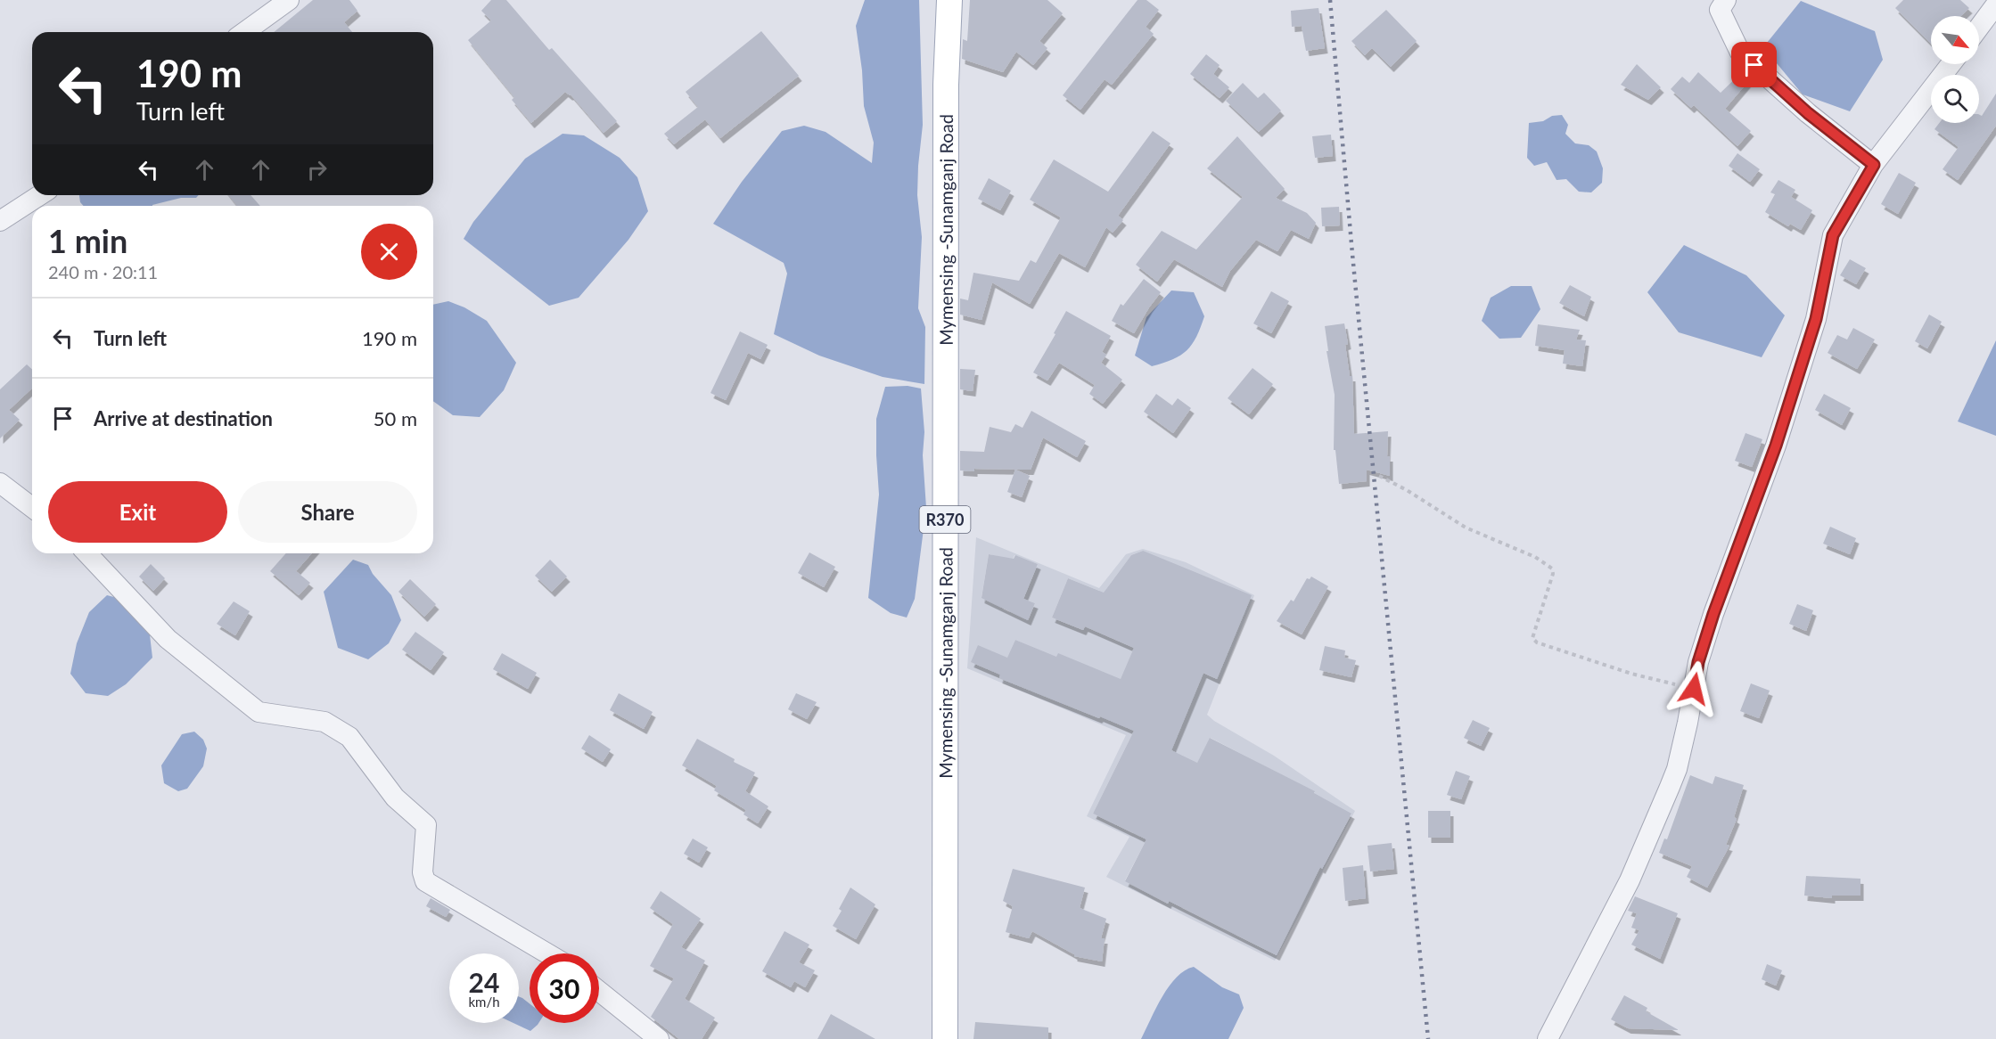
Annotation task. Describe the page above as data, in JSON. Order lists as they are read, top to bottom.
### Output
{
  "streets": {
    "main road": ["Mymensing -Sunamganj Road", "R370"]
  },
  "north": "bottom right",
  "page": {
    "turn": ["190 m", "Turn left"],
    "heading": ["1 min", "240 m · 20:11"],
    "list": [
      {
        "name": "Turn left",
        "value": "190 m"
      },
      {
        "name": "Arrive at destination",
        "value": "50 m"
      }
    ],
    "buttons": ["Exit", "Share"],
    "speed": "24 km/h",
    "limit": "30"
  }
}
